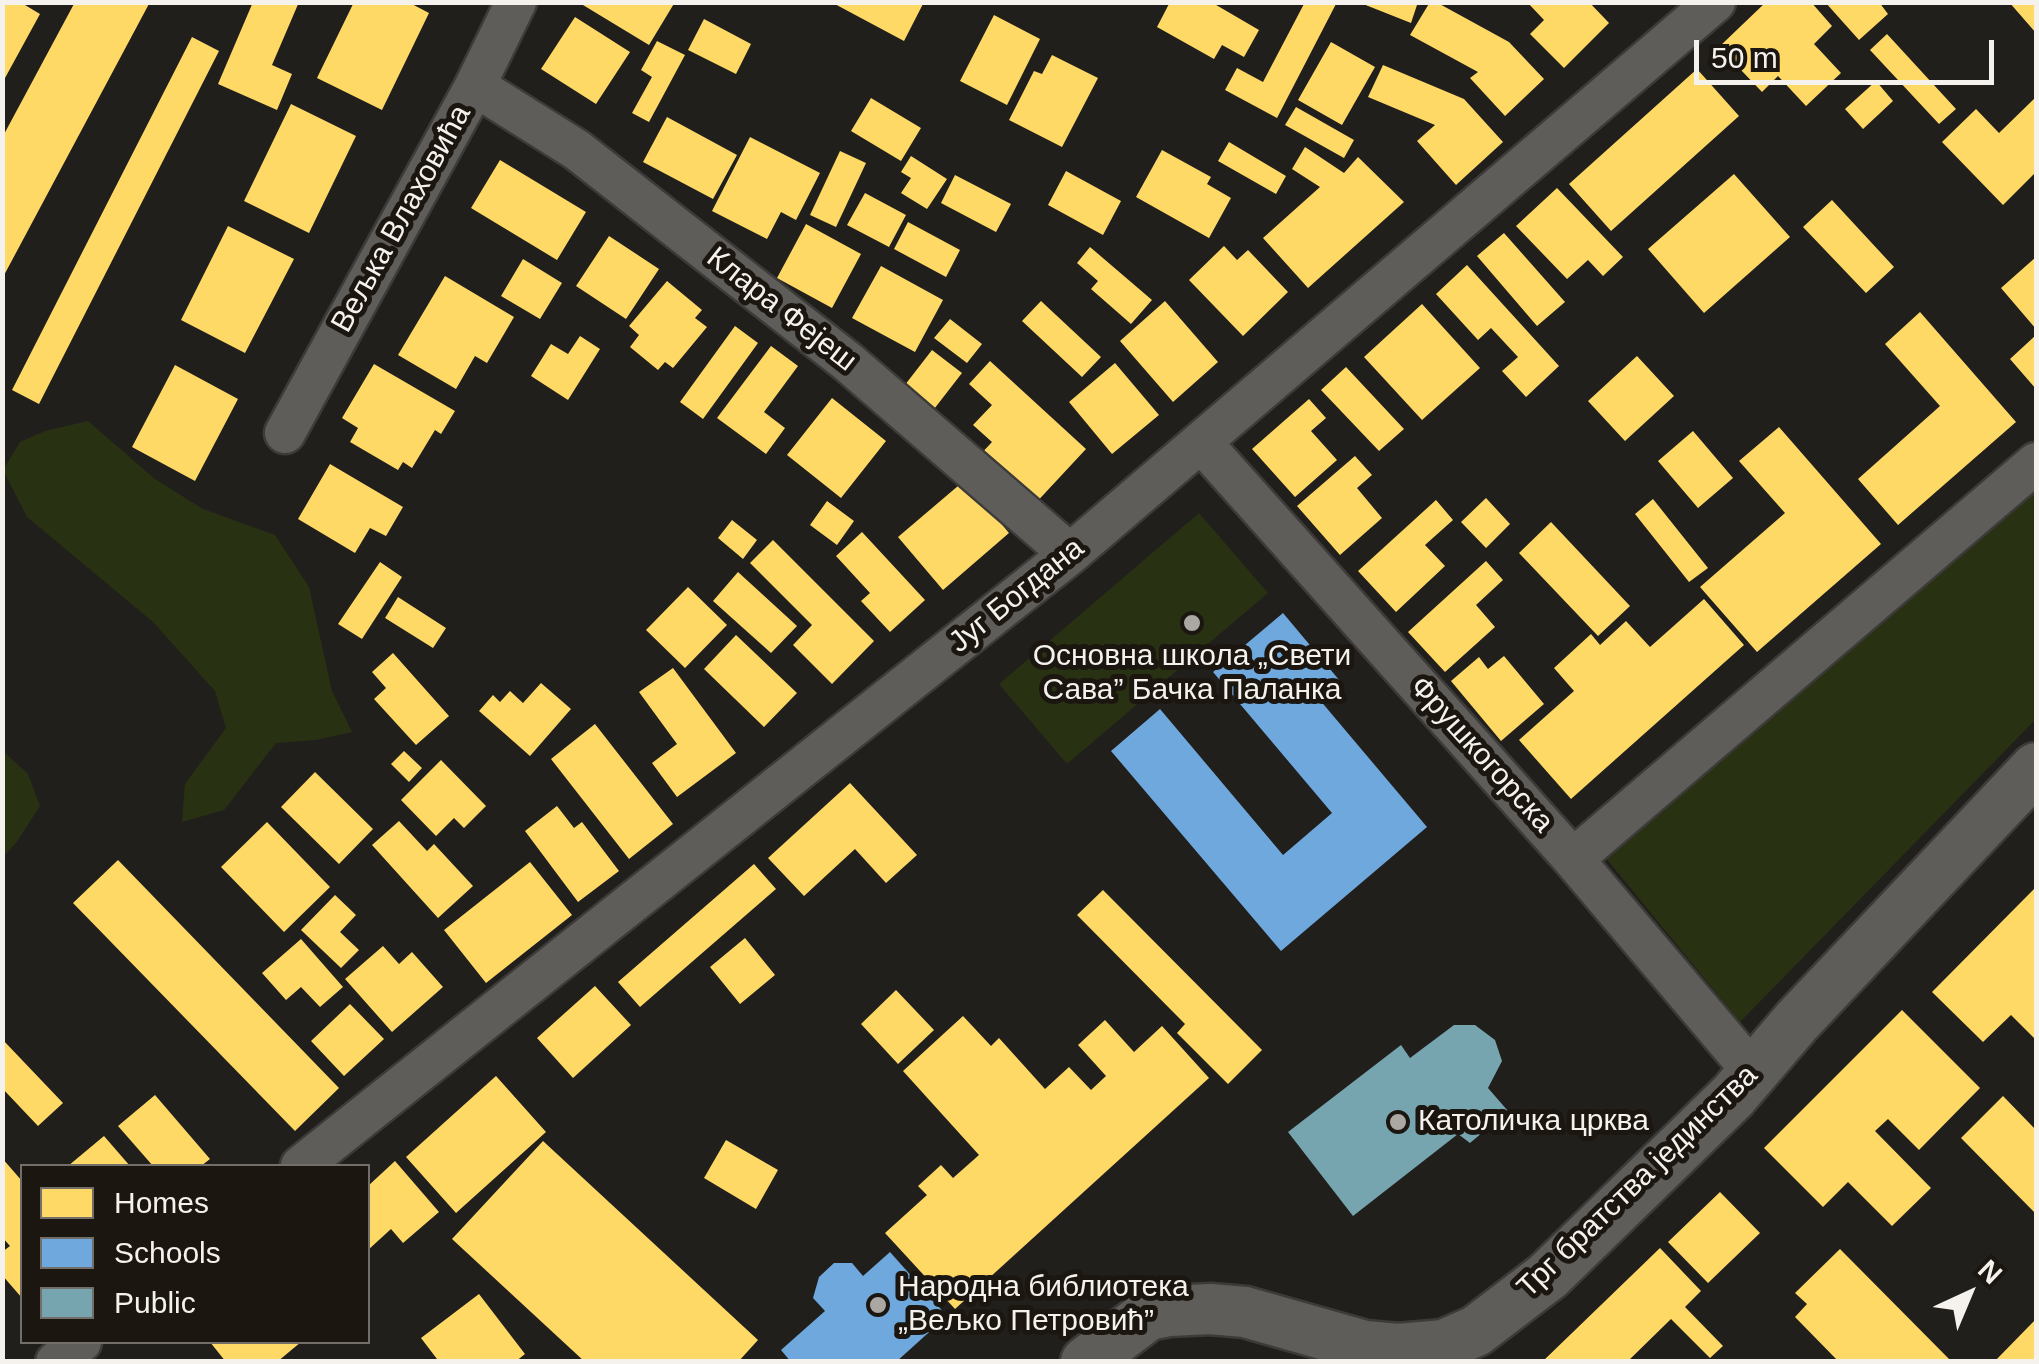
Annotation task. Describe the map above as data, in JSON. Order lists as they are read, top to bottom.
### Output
{
  "streets": {
    "street": [
      "Вељка Влаховића",
      "Клара Фејеш",
      "Југ Богдана",
      "Фрушкогорска",
      "Трг братства јединства"
    ]
  },
  "crossings": [
    ["Вељка Влаховића", "Клара Фејеш"],
    ["Клара Фејеш", "Југ Богдана"],
    ["Југ Богдана", "Фрушкогорска"],
    ["Фрушкогорска", "Трг братства јединства"]
  ],
  "places": ["Основна школа „Свети Сава” Бачка Паланка", "Католичка црква", "Народна библиотека „Вељко Петровић”"],
  "legend": ["Homes", "Schools", "Public"],
  "scale_bar": "50 m",
  "north": "top right"
}
